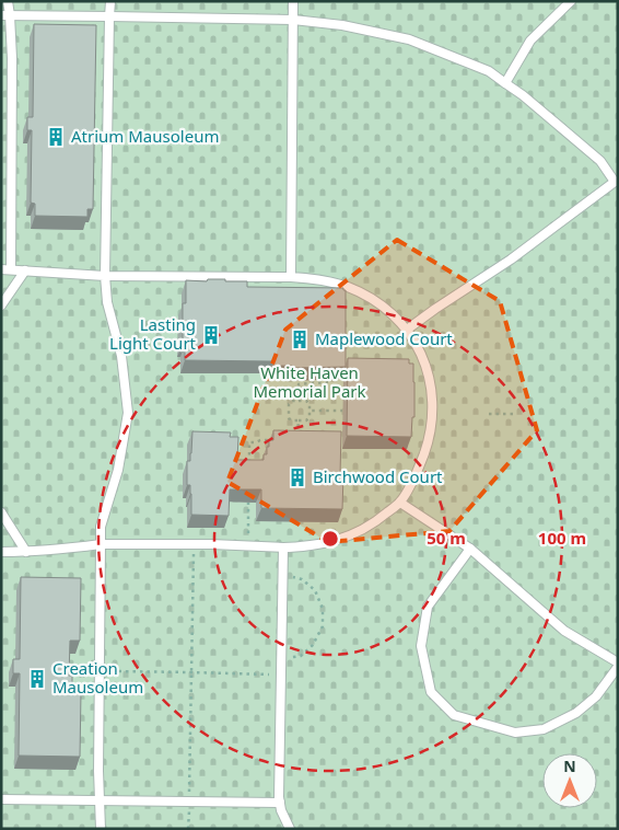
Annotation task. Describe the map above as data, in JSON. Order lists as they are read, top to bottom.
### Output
{
  "parks": ["White Haven Memorial Park"],
  "places": {
    "building": [
      "Atrium Mausoleum",
      "Lasting Light Court",
      "Maplewood Court",
      "Birchwood Court",
      "Creation Mausoleum"
    ]
  },
  "north": "top",
  "rings": ["50 m", "100 m"]
}
